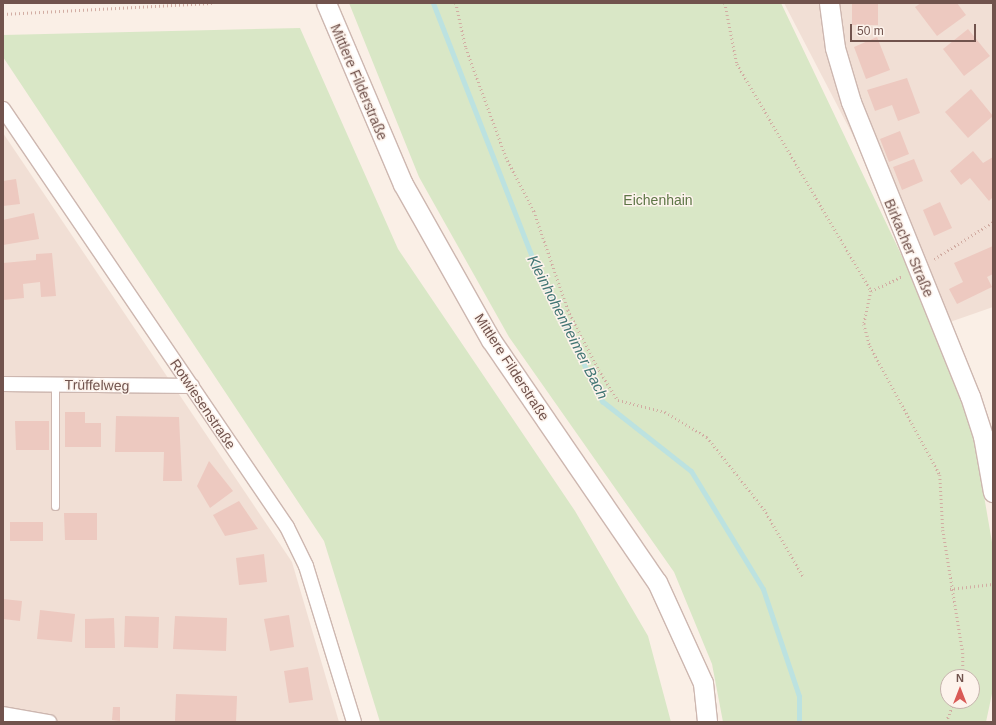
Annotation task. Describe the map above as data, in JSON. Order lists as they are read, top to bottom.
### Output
{
  "streets": {
    "main road": ["Mittlere Filderstraße", "Birkacher Straße"],
    "street": ["Trüffelweg", "Rotwiesenstraße"]
  },
  "crossings": [
    ["Trüffelweg", "Rotwiesenstraße"]
  ],
  "water": ["Kleinhohenheimer Bach"],
  "parks": ["Eichenhain"],
  "scale_bar": "50 m",
  "north": "top"
}
